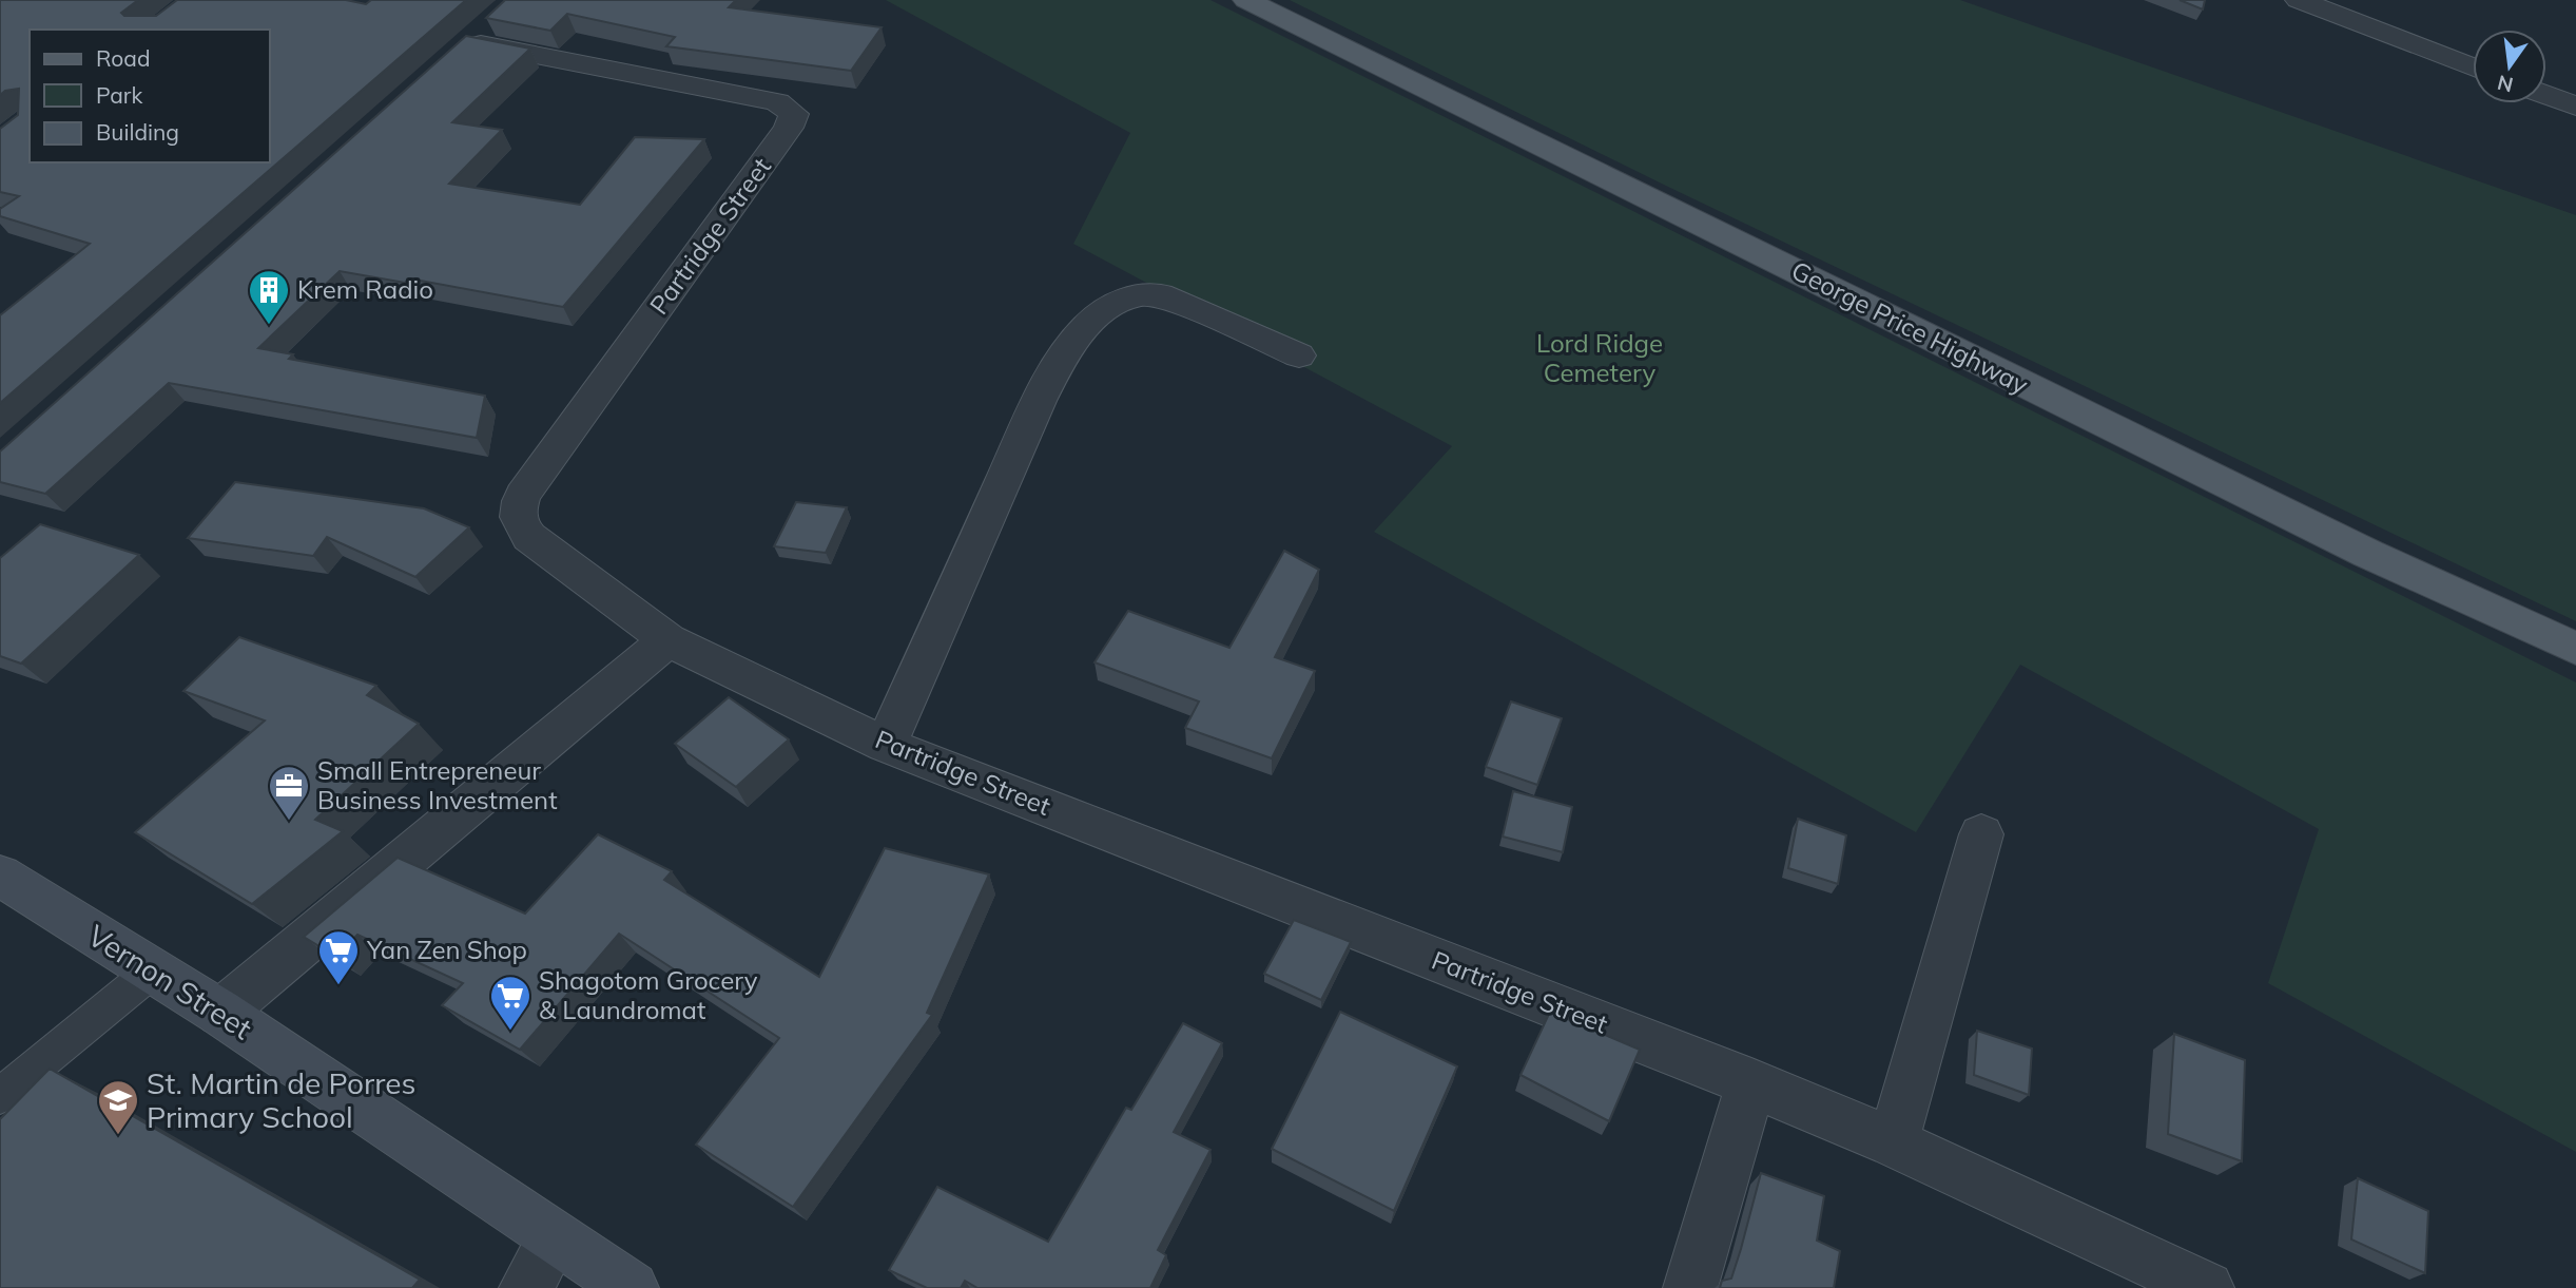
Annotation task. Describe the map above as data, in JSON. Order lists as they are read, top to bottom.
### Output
{
  "streets": {
    "main road": ["George Price Highway", "Vernon Street"],
    "street": ["Partridge Street"]
  },
  "parks": ["Lord Ridge Cemetery"],
  "places": {
    "building": ["Krem Radio"],
    "office": ["Small Entrepreneur Business Investment"],
    "supermarket": ["Yan Zen Shop", "Shagotom Grocery & Laundromat"],
    "school or university": ["St. Martin de Porres Primary School"]
  },
  "legend": ["Road", "Park", "Building"],
  "north": "bottom"
}
